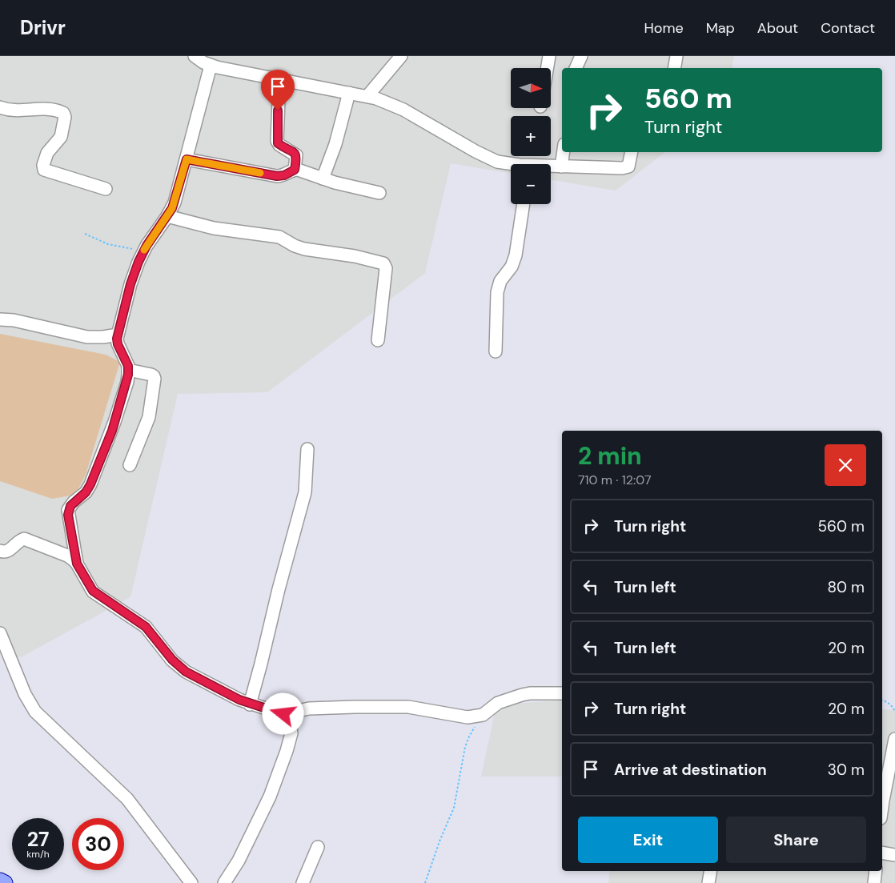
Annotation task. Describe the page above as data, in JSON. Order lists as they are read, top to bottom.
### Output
{
  "north": "right",
  "page": {
    "header": "Drivr",
    "nav": [
      "Home",
      "Map",
      "About",
      "Contact"
    ],
    "map_buttons": ["+", "−"],
    "turn": ["560 m", "Turn right"],
    "heading": ["2 min", "710 m · 12:07"],
    "list": [
      {
        "name": "Turn right",
        "value": "560 m"
      },
      {
        "name": "Turn left",
        "value": "80 m"
      },
      {
        "name": "Turn left",
        "value": "20 m"
      },
      {
        "name": "Turn right",
        "value": "20 m"
      },
      {
        "name": "Arrive at destination",
        "value": "30 m"
      }
    ],
    "buttons": ["Exit", "Share"],
    "speed": "27 km/h",
    "limit": "30"
  }
}
